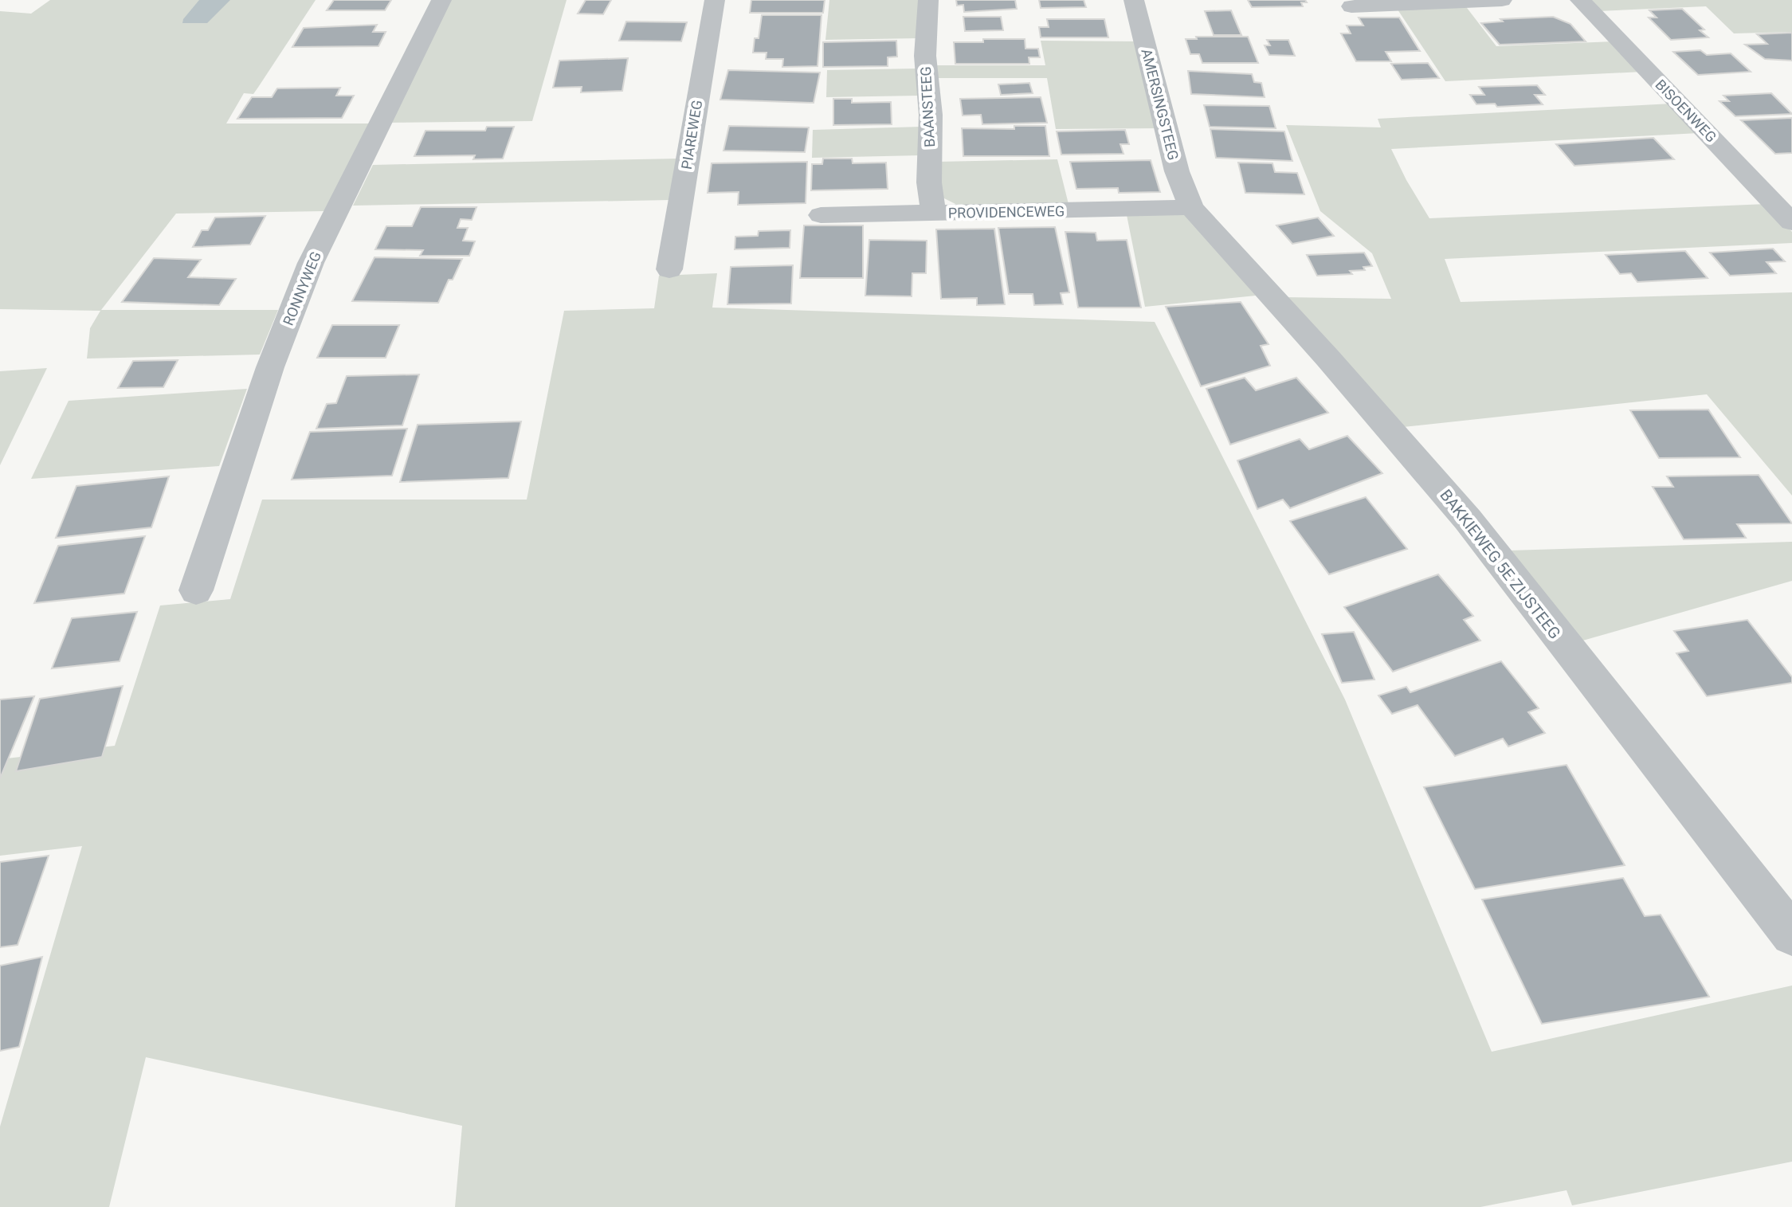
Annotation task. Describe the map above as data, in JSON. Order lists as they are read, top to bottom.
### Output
{
  "streets": {
    "street": [
      "AMERSINGSTEEG",
      "BAANSTEEG",
      "BISOENWEG",
      "PIAREWEG",
      "PROVIDENCEWEG",
      "RONNYWEG",
      "BAKKIEWEG 5E ZIJSTEEG"
    ]
  },
  "crossings": [
    ["AMERSINGSTEEG", "PROVIDENCEWEG"],
    ["AMERSINGSTEEG", "BAKKIEWEG 5E ZIJSTEEG"],
    ["BAANSTEEG", "PROVIDENCEWEG"],
    ["PROVIDENCEWEG", "BAKKIEWEG 5E ZIJSTEEG"]
  ]
}
